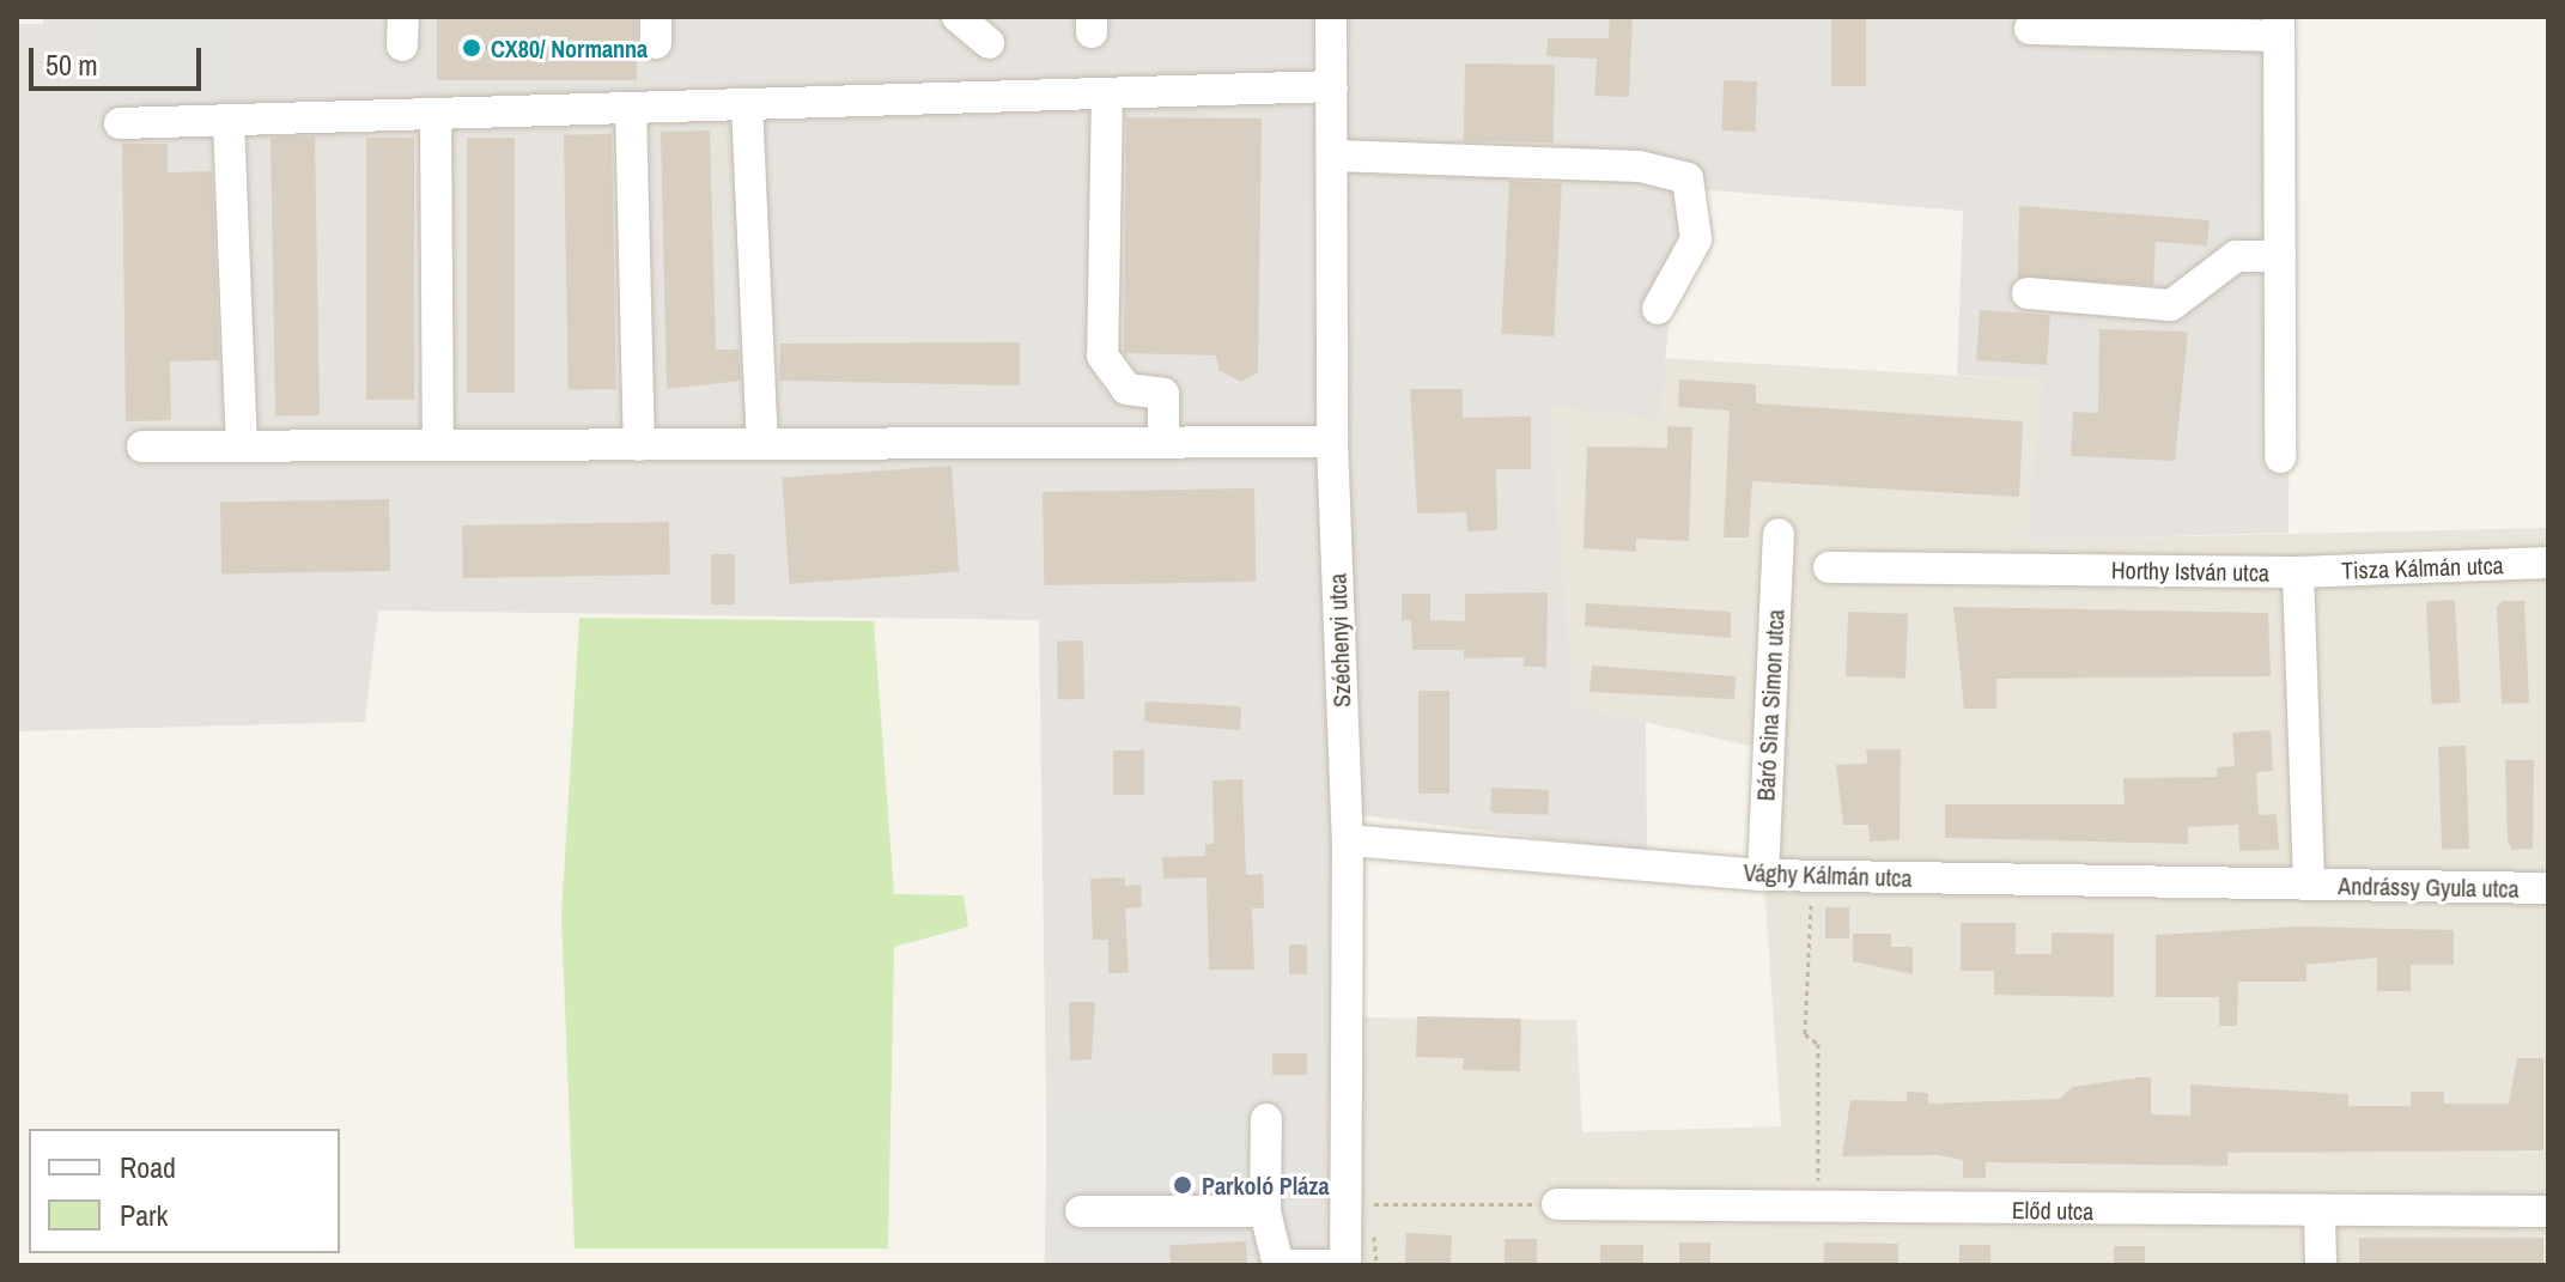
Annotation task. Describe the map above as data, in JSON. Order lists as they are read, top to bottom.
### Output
{
  "streets": {
    "street": [
      "Tisza Kálmán utca",
      "Horthy István utca",
      "Széchenyi utca",
      "Báró Sina Simon utca",
      "Vághy Kálmán utca",
      "Andrássy Gyula utca",
      "Előd utca"
    ]
  },
  "crossings": [
    ["Tisza Kálmán utca", "Horthy István utca"],
    ["Horthy István utca", "Vághy Kálmán utca"],
    ["Horthy István utca", "Andrássy Gyula utca"],
    ["Széchenyi utca", "Vághy Kálmán utca"],
    ["Báró Sina Simon utca", "Vághy Kálmán utca"],
    ["Vághy Kálmán utca", "Andrássy Gyula utca"]
  ],
  "places": ["CX80/ Normanna", "Parkoló Pláza"],
  "legend": ["Road", "Park"],
  "scale_bar": "50 m"
}
